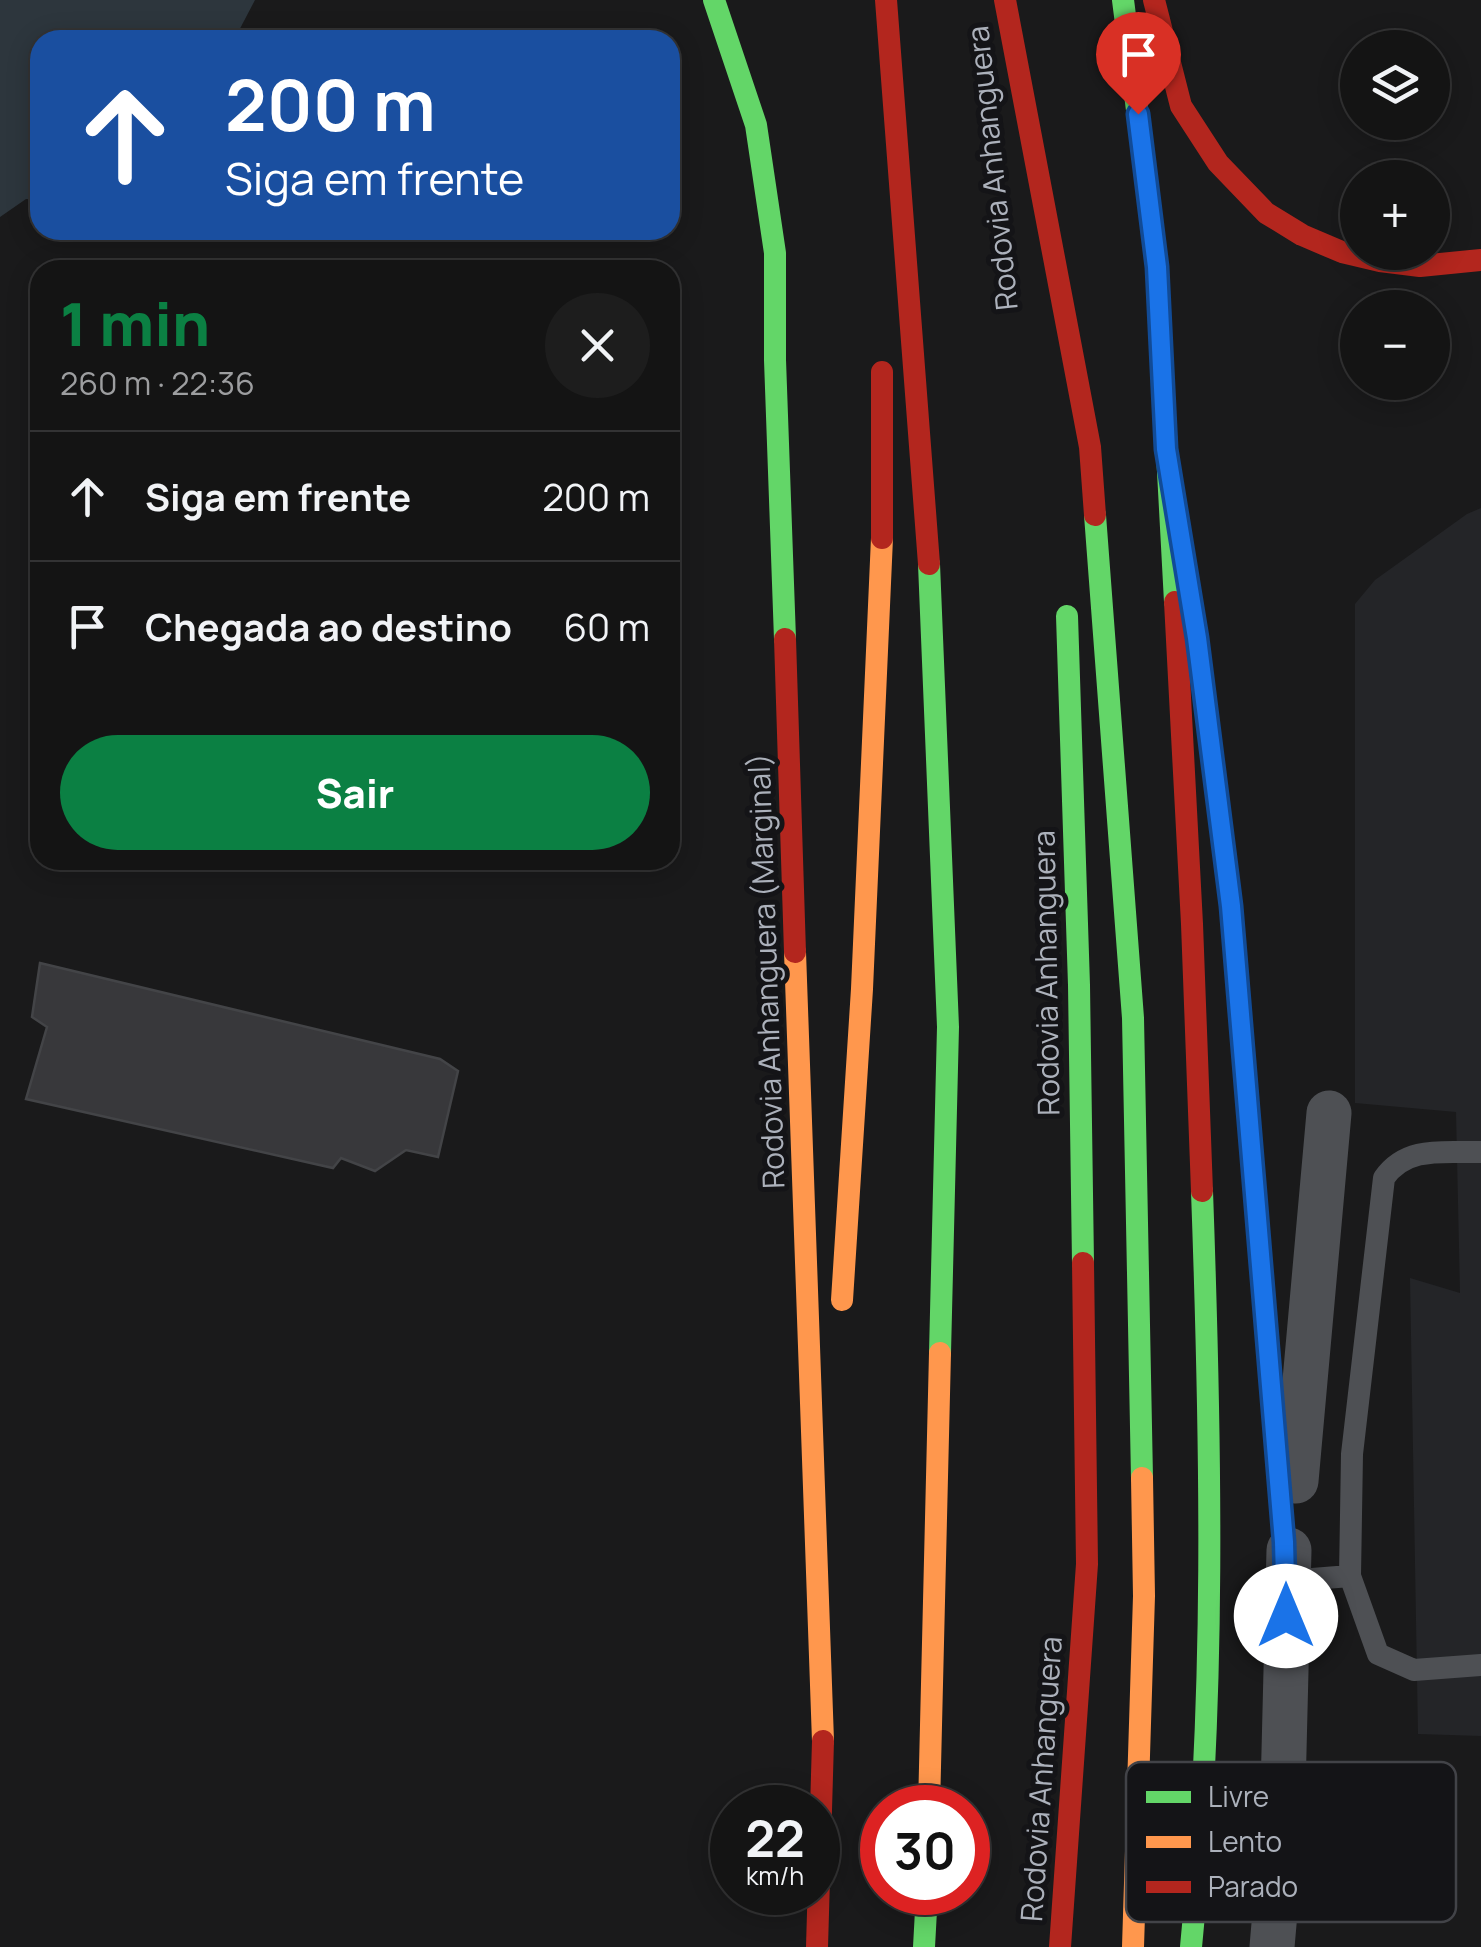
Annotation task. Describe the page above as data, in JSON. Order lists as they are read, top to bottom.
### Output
{
  "streets": {
    "highway": ["Rodovia Anhanguera", "Rodovia Anhanguera (Marginal)"]
  },
  "legend": ["Livre", "Lento", "Parado"],
  "page": {
    "map_buttons": ["+", "−"],
    "turn": ["200 m", "Siga em frente"],
    "heading": ["1 min", "260 m · 22:36"],
    "list": [
      {
        "name": "Siga em frente",
        "value": "200 m"
      },
      {
        "name": "Chegada ao destino",
        "value": "60 m"
      }
    ],
    "buttons": "Sair",
    "speed": "22 km/h",
    "limit": "30"
  }
}
